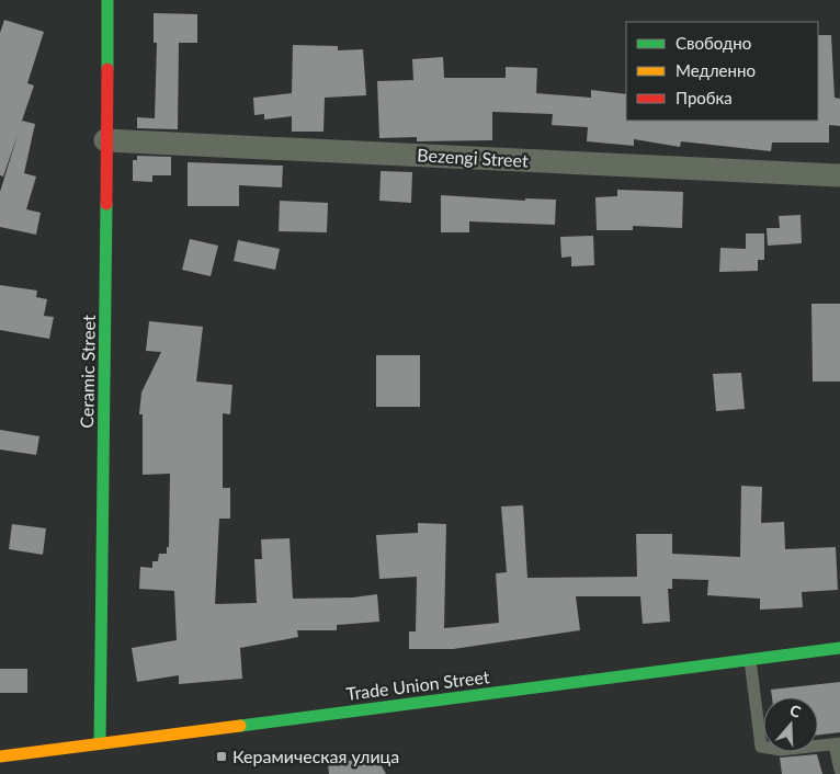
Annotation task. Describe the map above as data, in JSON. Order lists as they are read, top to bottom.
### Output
{
  "streets": {
    "street": ["Bezengi Street", "Ceramic Street", "Trade Union Street"]
  },
  "crossings": [
    ["Bezengi Street", "Ceramic Street"],
    ["Ceramic Street", "Trade Union Street"]
  ],
  "places": {
    "transit": ["Керамическая улица"]
  },
  "legend": ["Свободно", "Медленно", "Пробка"],
  "north": "top"
}
